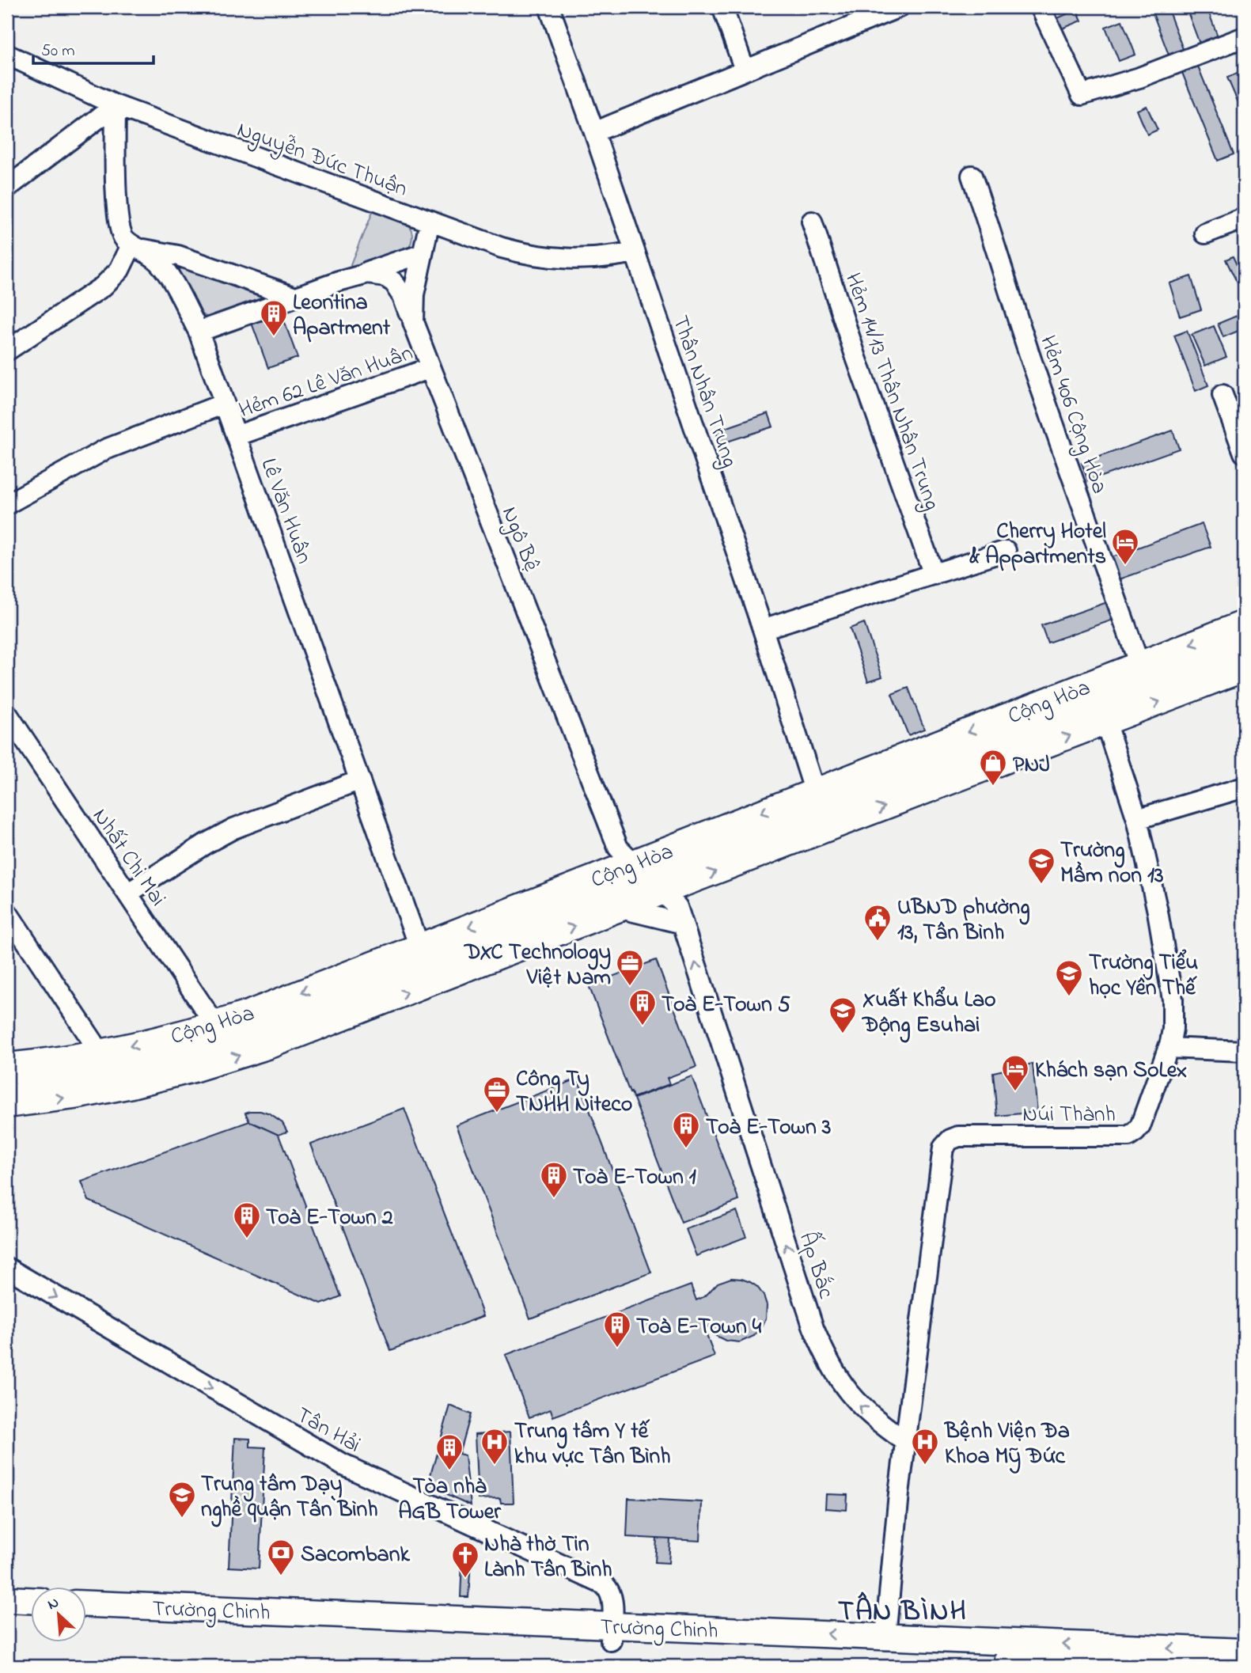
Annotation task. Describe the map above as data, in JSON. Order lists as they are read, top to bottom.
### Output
{
  "streets": {
    "main road": ["Cộng Hòa", "Trường Chinh"],
    "street": [
      "Nguyễn Đức Thuận",
      "Hẻm 62 Lê Văn Huân",
      "Thân Nhân Trung",
      "Hẻm 14/13 Thân Nhân Trung",
      "Hẻm 406 Cộng Hòa",
      "Lê Văn Huân",
      "Ngô Bệ",
      "Nhất Chi Mai",
      "Núi Thành",
      "Ấp Bắc",
      "Tân Hải"
    ]
  },
  "crossings": [
    ["Nguyễn Đức Thuận", "Thân Nhân Trung"],
    ["Nguyễn Đức Thuận", "Lê Văn Huân"],
    ["Nguyễn Đức Thuận", "Ngô Bệ"],
    ["Hẻm 62 Lê Văn Huân", "Lê Văn Huân"],
    ["Hẻm 62 Lê Văn Huân", "Ngô Bệ"],
    ["Thân Nhân Trung", "Cộng Hòa"],
    ["Hẻm 406 Cộng Hòa", "Cộng Hòa"],
    ["Lê Văn Huân", "Cộng Hòa"],
    ["Ngô Bệ", "Cộng Hòa"],
    ["Ngô Bệ", "Ấp Bắc"],
    ["Cộng Hòa", "Nhất Chi Mai"],
    ["Cộng Hòa", "Núi Thành"],
    ["Cộng Hòa", "Ấp Bắc"],
    ["Núi Thành", "Ấp Bắc"],
    ["Tân Hải", "Trường Chinh"]
  ],
  "one_way": ["Ấp Bắc", "Tân Hải"],
  "districts": ["TÂN BÌNH"],
  "places": {
    "building": [
      "Leontina Apartment",
      "Toà E-Town 5",
      "Toà E-Town 3",
      "Toà E-Town 1",
      "Toà E-Town 2",
      "Toà E-Town 4",
      "Tòa nhà AGB Tower"
    ],
    "hotel": ["Cherry Hotel & Appartments", "Khách sạn SoLex"],
    "shop": ["PNJ"],
    "school or university": [
      "Trường Mầm non 13",
      "Trường Tiểu học Yên Thế",
      "Xuất Khẩu Lao Động Esuhai",
      "Trung tâm Dạy nghề quận Tân Bình"
    ],
    "public building": ["UBND phường 13, Tân Bình"],
    "office": ["DXC Technology Việt Nam", "Công Ty TNHH Niteco"],
    "hospital": ["Trung tâm Y tế khu vực Tân Bình", "Bệnh Viện Đa Khoa Mỹ Đức"],
    "bank": ["Sacombank"],
    "church": ["Nhà thờ Tin Lành Tân Bình"]
  },
  "scale_bar": "50 m",
  "north": "top left"
}
